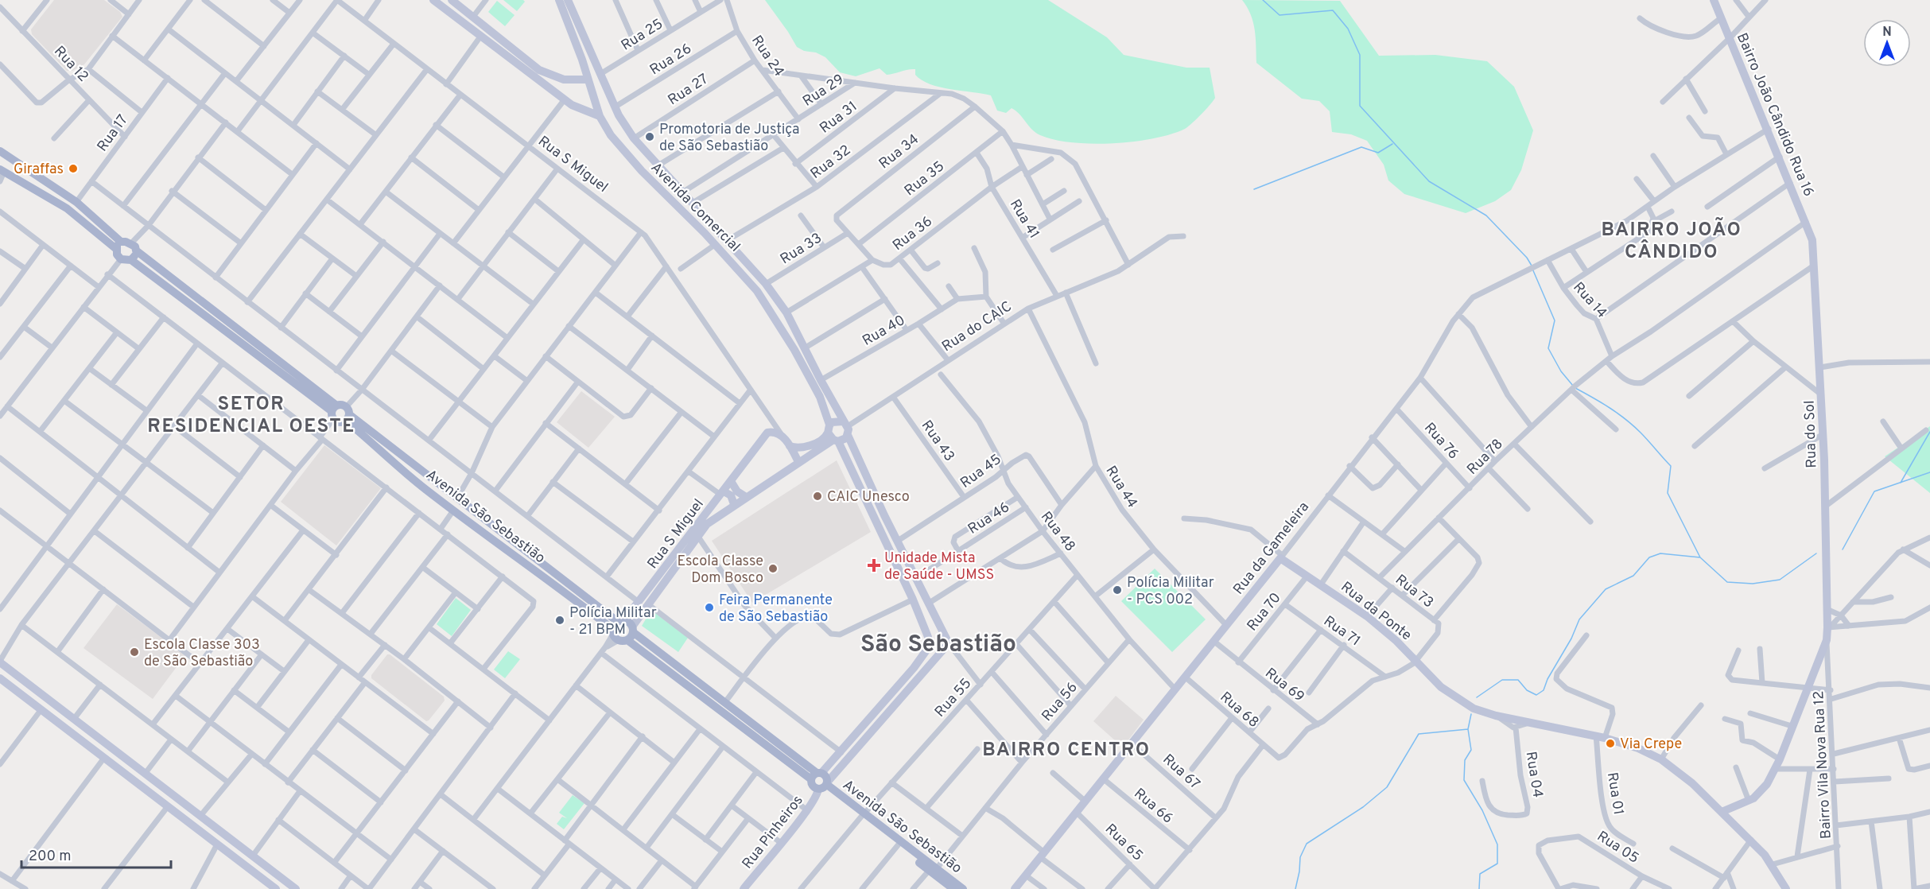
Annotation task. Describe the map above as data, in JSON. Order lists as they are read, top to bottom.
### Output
{
  "streets": {
    "main road": ["Avenida São Sebastião"],
    "street": [
      "Rua 25",
      "Rua 24",
      "Rua 26",
      "Rua 12",
      "Rua 27",
      "Rua 29",
      "Bairro João Cândido Rua 16",
      "Rua 31",
      "Rua 17",
      "Rua 34",
      "Rua 32",
      "Rua S Miguel",
      "Rua 35",
      "Avenida Comercial",
      "Rua 41",
      "Rua 36",
      "Rua 33",
      "Rua 14",
      "Rua do CAIC",
      "Rua 40",
      "Rua do Sol",
      "Rua 43",
      "Rua 76",
      "Rua 78",
      "Rua 45",
      "Rua 44",
      "Rua 46",
      "Rua 48",
      "Rua da Gameleira",
      "Rua 73",
      "Rua da Ponte",
      "Rua 70",
      "Rua 71",
      "Rua 69",
      "Rua 55",
      "Rua 56",
      "Rua 68",
      "Bairro Vila Nova Rua 12",
      "Rua 67",
      "Rua 04",
      "Rua 01",
      "Rua 66",
      "Rua Pinheiros",
      "Rua 65",
      "Rua 05"
    ]
  },
  "crossings": [
    ["Rua 25", "Avenida Comercial"],
    ["Rua 24", "Rua 26"],
    ["Rua 24", "Rua 27"],
    ["Rua 24", "Rua 29"],
    ["Rua 26", "Avenida Comercial"],
    ["Rua 12", "Rua 17"],
    ["Rua 27", "Avenida Comercial"],
    ["Rua 29", "Avenida Comercial"],
    ["Bairro João Cândido Rua 16", "Rua do Sol"],
    ["Bairro João Cândido Rua 16", "Rua 78"],
    ["Bairro João Cândido Rua 16", "Rua da Gameleira"],
    ["Rua 34", "Rua 33"],
    ["Rua 32", "Avenida Comercial"],
    ["Rua S Miguel", "Avenida São Sebastião"],
    ["Rua 35", "Rua 41"],
    ["Avenida Comercial", "Rua 33"],
    ["Avenida Comercial", "Rua do CAIC"],
    ["Avenida Comercial", "Rua 40"],
    ["Avenida Comercial", "Rua 45"],
    ["Avenida Comercial", "Rua 46"],
    ["Rua 41", "Rua 36"],
    ["Rua 41", "Rua do CAIC"],
    ["Rua 14", "Rua 78"],
    ["Rua 14", "Rua da Gameleira"],
    ["Rua do CAIC", "Rua 43"],
    ["Rua do CAIC", "Rua 44"],
    ["Rua 43", "Rua 45"],
    ["Rua 76", "Rua 78"],
    ["Rua 76", "Rua da Gameleira"],
    ["Rua 78", "Rua 73"],
    ["Rua 45", "Rua 48"],
    ["Rua 44", "Rua da Gameleira"],
    ["Avenida São Sebastião", "Rua 55"],
    ["Avenida São Sebastião", "Rua 56"],
    ["Avenida São Sebastião", "Rua Pinheiros"],
    ["Rua 46", "Rua 48"],
    ["Rua 48", "Rua da Gameleira"],
    ["Rua 48", "Rua 55"],
    ["Rua 48", "Rua 56"],
    ["Rua da Gameleira", "Rua da Ponte"],
    ["Rua da Gameleira", "Rua 69"],
    ["Rua da Gameleira", "Rua 68"],
    ["Rua da Gameleira", "Rua 67"],
    ["Rua da Gameleira", "Rua 66"],
    ["Rua da Gameleira", "Rua 65"],
    ["Rua da Ponte", "Rua 70"],
    ["Rua da Ponte", "Rua 01"],
    ["Rua 70", "Rua 71"],
    ["Rua 70", "Rua 69"],
    ["Rua 69", "Rua 68"]
  ],
  "districts": [
    "BAIRRO JOÃO CÂNDIDO",
    "SETOR RESIDENCIAL OESTE",
    "São Sebastião",
    "BAIRRO CENTRO"
  ],
  "places": {
    "other": [
      "Promotoria de Justiça de São Sebastião",
      "Giraffas",
      "CAIC Unesco",
      "Escola Classe Dom Bosco",
      "Polícia Militar - PCS 002",
      "Feira Permanente de São Sebastião",
      "Polícia Militar - 21 BPM",
      "Escola Classe 303 de São Sebastião",
      "Via Crepe"
    ],
    "health": ["Unidade Mista de Saúde - UMSS"]
  },
  "scale_bar": "200 m",
  "north": "top"
}
